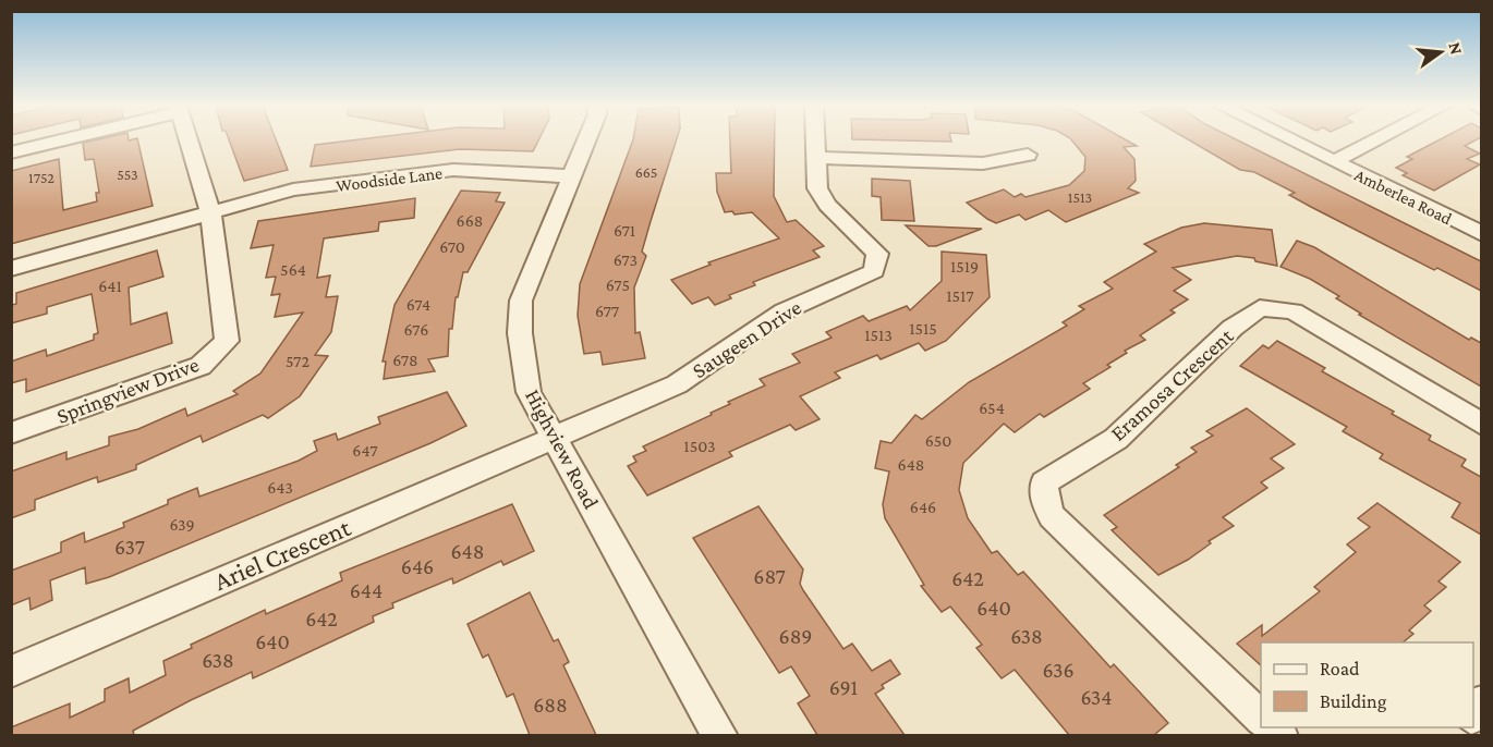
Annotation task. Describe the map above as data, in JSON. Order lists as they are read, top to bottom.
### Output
{
  "streets": {
    "street": [
      "Woodside Lane",
      "Amberlea Road",
      "Saugeen Drive",
      "Eramosa Crescent",
      "Springview Drive",
      "Highview Road",
      "Ariel Crescent"
    ]
  },
  "crossings": [
    ["Woodside Lane", "Springview Drive"],
    ["Woodside Lane", "Highview Road"],
    ["Saugeen Drive", "Highview Road"],
    ["Saugeen Drive", "Ariel Crescent"],
    ["Highview Road", "Ariel Crescent"]
  ],
  "house_numbers": [
    "665",
    "553",
    "1752",
    "1513",
    "668",
    "671",
    "670",
    "673",
    "1519",
    "564",
    "675",
    "641",
    "1517",
    "674",
    "677",
    "1515",
    "676",
    "1513",
    "678",
    "572",
    "654",
    "650",
    "1503",
    "647",
    "648",
    "643",
    "646",
    "639",
    "637",
    "648",
    "646",
    "687",
    "642",
    "644",
    "640",
    "642",
    "689",
    "638",
    "640",
    "638",
    "636",
    "691",
    "634",
    "688"
  ],
  "legend": ["Road", "Building"],
  "north": "right"
}
